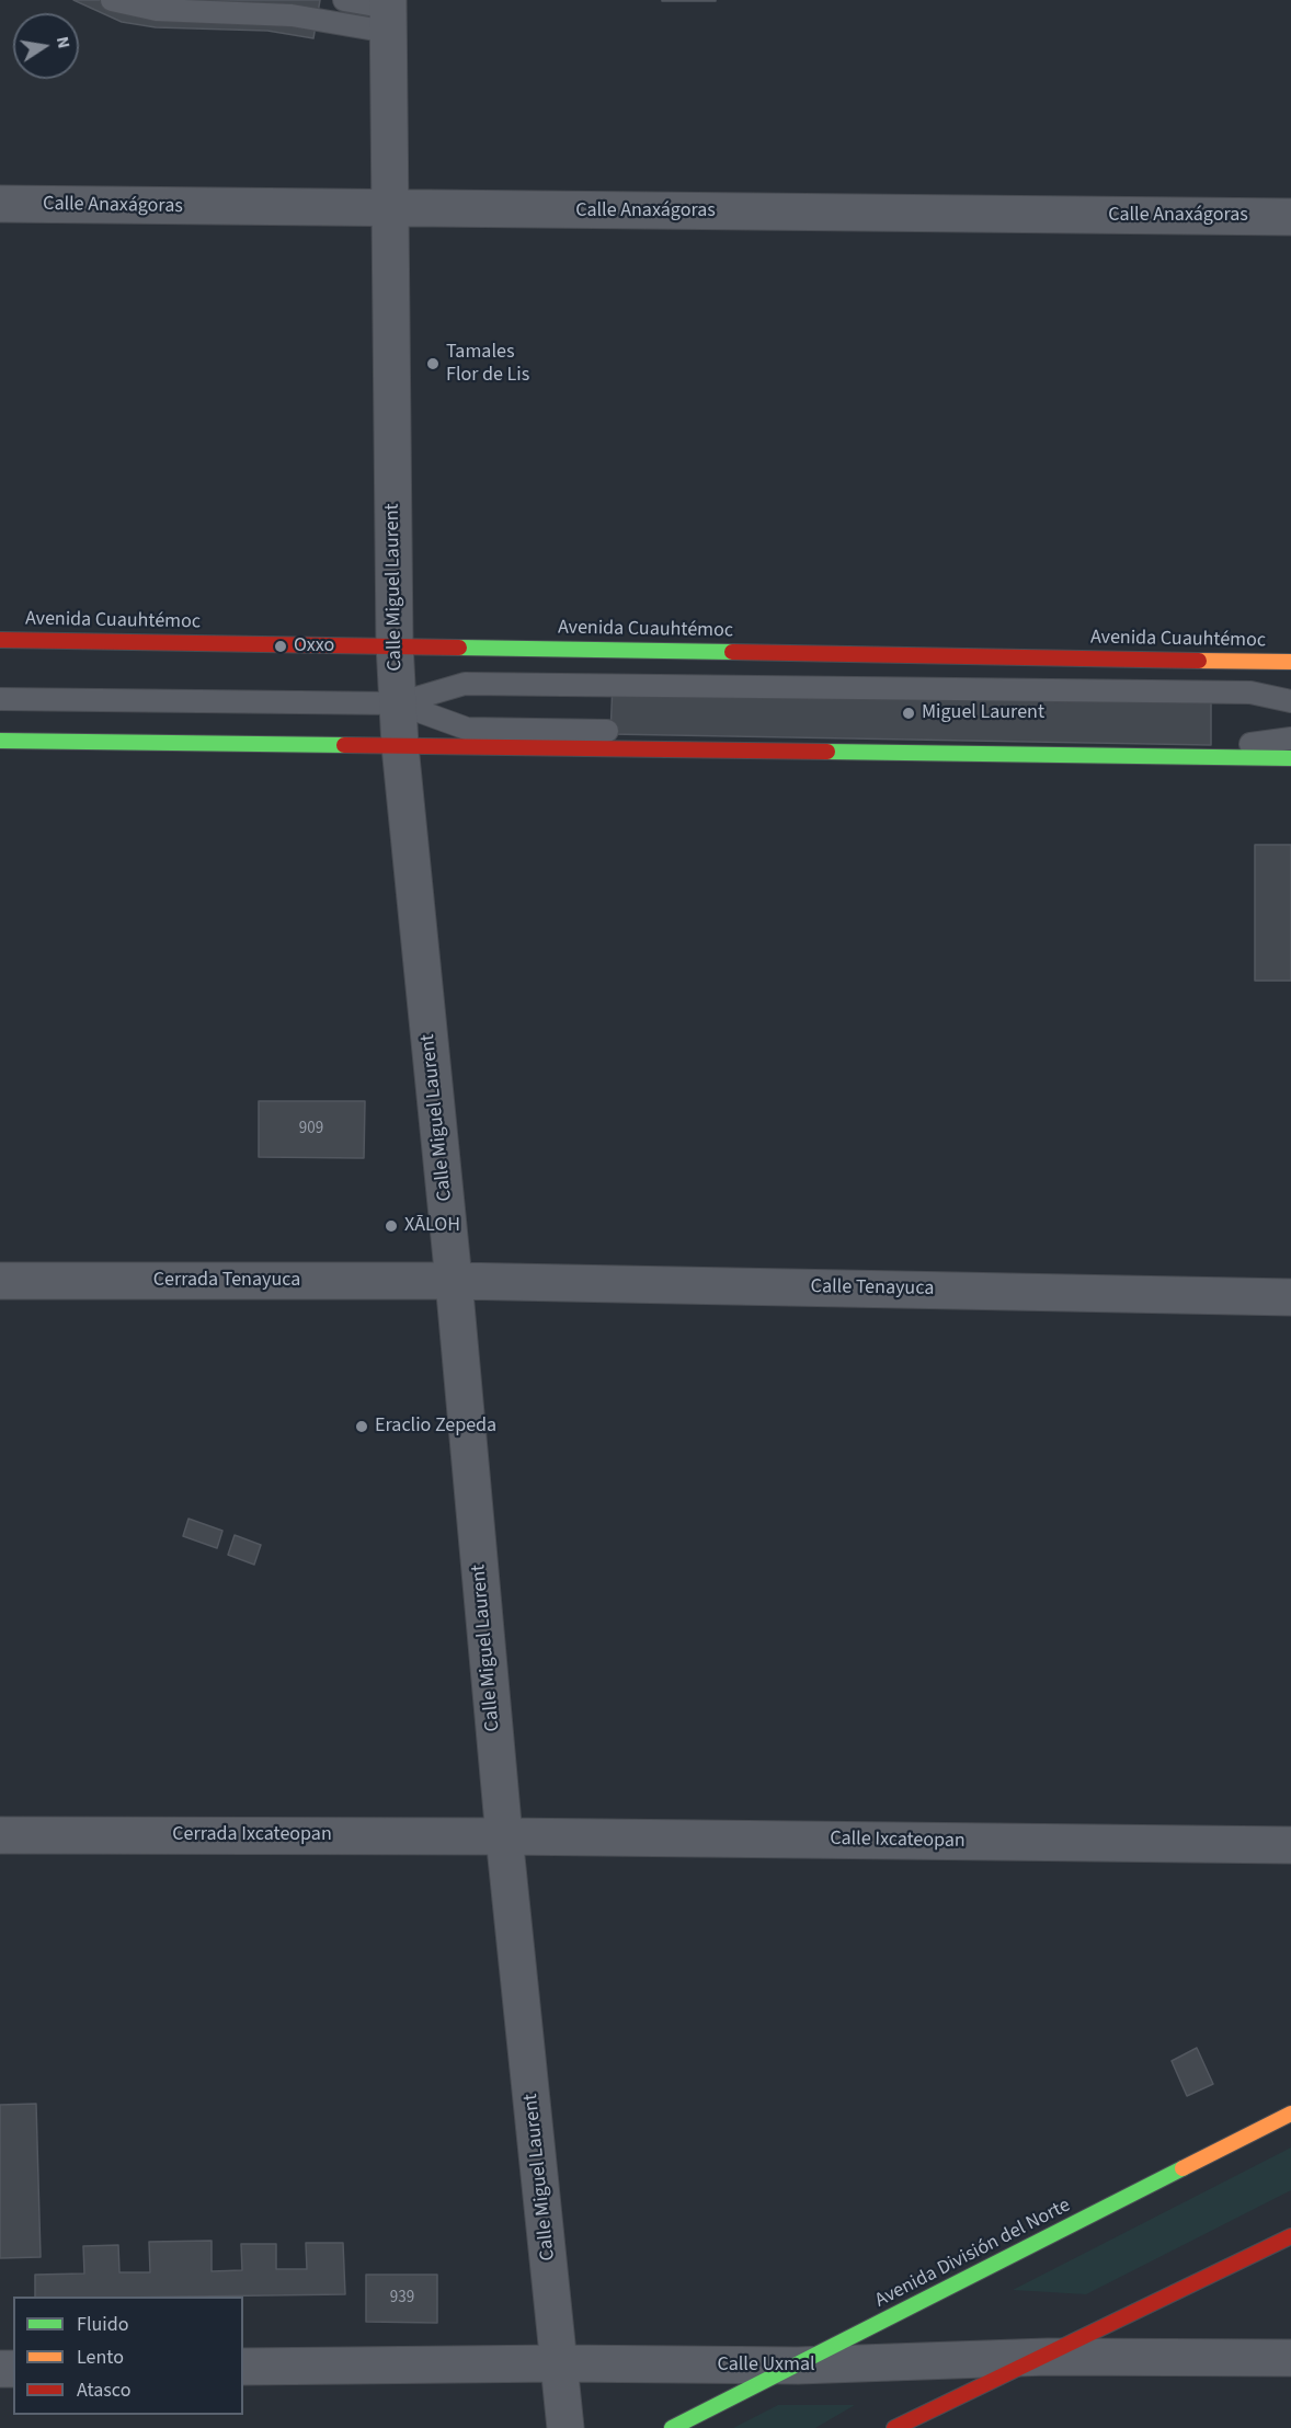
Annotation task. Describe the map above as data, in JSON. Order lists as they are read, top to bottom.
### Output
{
  "streets": {
    "main road": ["Avenida Cuauhtémoc", "Avenida División del Norte"],
    "street": [
      "Calle Anaxágoras",
      "Calle Miguel Laurent",
      "Cerrada Tenayuca",
      "Calle Tenayuca",
      "Cerrada Ixcateopan",
      "Calle Ixcateopan",
      "Calle Uxmal"
    ]
  },
  "crossings": [
    ["Calle Anaxágoras", "Calle Miguel Laurent"],
    ["Calle Miguel Laurent", "Avenida Cuauhtémoc"],
    ["Calle Miguel Laurent", "Cerrada Tenayuca"],
    ["Calle Miguel Laurent", "Calle Tenayuca"],
    ["Calle Miguel Laurent", "Cerrada Ixcateopan"],
    ["Calle Miguel Laurent", "Calle Ixcateopan"],
    ["Calle Miguel Laurent", "Calle Uxmal"],
    ["Cerrada Tenayuca", "Calle Tenayuca"],
    ["Cerrada Ixcateopan", "Calle Ixcateopan"],
    ["Avenida División del Norte", "Calle Uxmal"]
  ],
  "places": [
    "Tamales Flor de Lis",
    "Oxxo",
    "Miguel Laurent",
    "XĀLOH",
    "Eraclio Zepeda"
  ],
  "house_numbers": ["909", "939"],
  "legend": ["Fluido", "Lento", "Atasco"],
  "north": "right"
}
